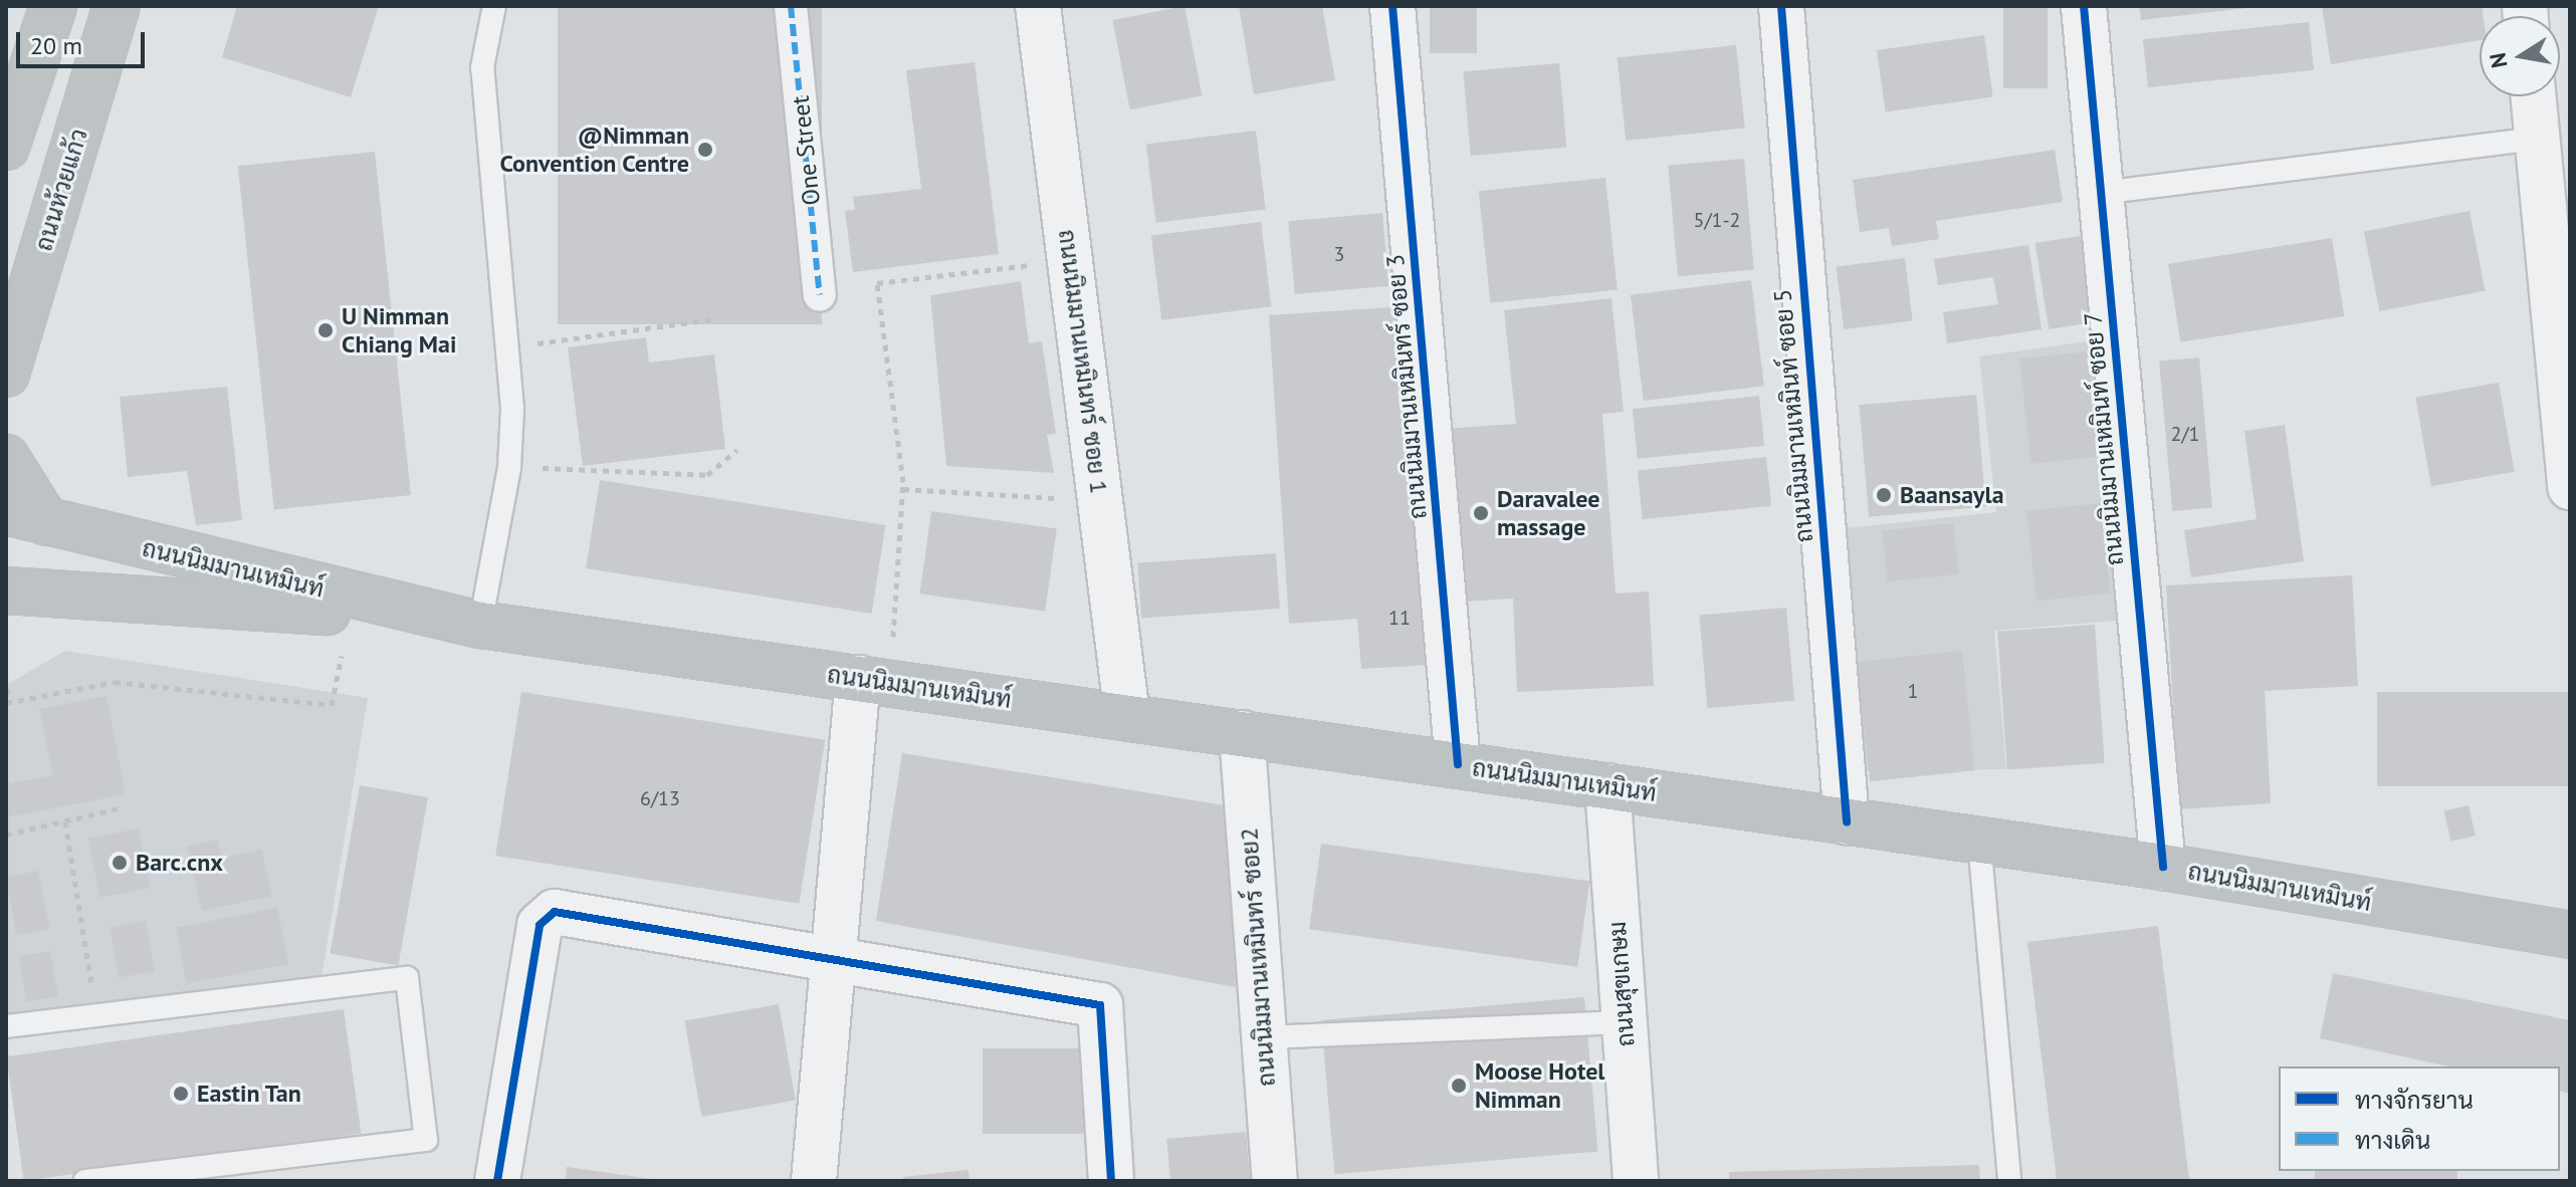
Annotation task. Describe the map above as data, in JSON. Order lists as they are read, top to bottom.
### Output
{
  "streets": {
    "main road": ["ถนนห้วยแก้ว", "ถนนนิมมานเหมินท์"],
    "street": [
      "One Street",
      "ถนนนิมมานเหมินทร์ ซอย 1",
      "ถนนนิมมานเหมินทร์ ซอย 3",
      "ถนนนิมมานเหมินท์ ซอย 5",
      "ถนนนิมมานเหมินท์ ซอย 7",
      "ถนนนิมมานเหมินทร์ ซอย2",
      "ถนนสุขเกษม"
    ]
  },
  "crossings": [
    ["ถนนนิมมานเหมินทร์ ซอย 1", "ถนนนิมมานเหมินท์"],
    ["ถนนนิมมานเหมินทร์ ซอย 3", "ถนนนิมมานเหมินท์"],
    ["ถนนนิมมานเหมินท์ ซอย 5", "ถนนนิมมานเหมินท์"],
    ["ถนนนิมมานเหมินท์ ซอย 7", "ถนนนิมมานเหมินท์"],
    ["ถนนนิมมานเหมินท์", "ถนนนิมมานเหมินทร์ ซอย2"],
    ["ถนนนิมมานเหมินท์", "ถนนสุขเกษม"]
  ],
  "places": [
    "@Nimman Convention Centre",
    "U Nimman Chiang Mai",
    "Baansayla",
    "Daravalee massage",
    "Barc.cnx",
    "Moose Hotel Nimman",
    "Eastin Tan"
  ],
  "house_numbers": [
    "5/1-2",
    "3",
    "2/1",
    "11",
    "1",
    "6/13"
  ],
  "legend": ["ทางจักรยาน", "ทางเดิน"],
  "scale_bar": "20 m",
  "north": "left"
}
